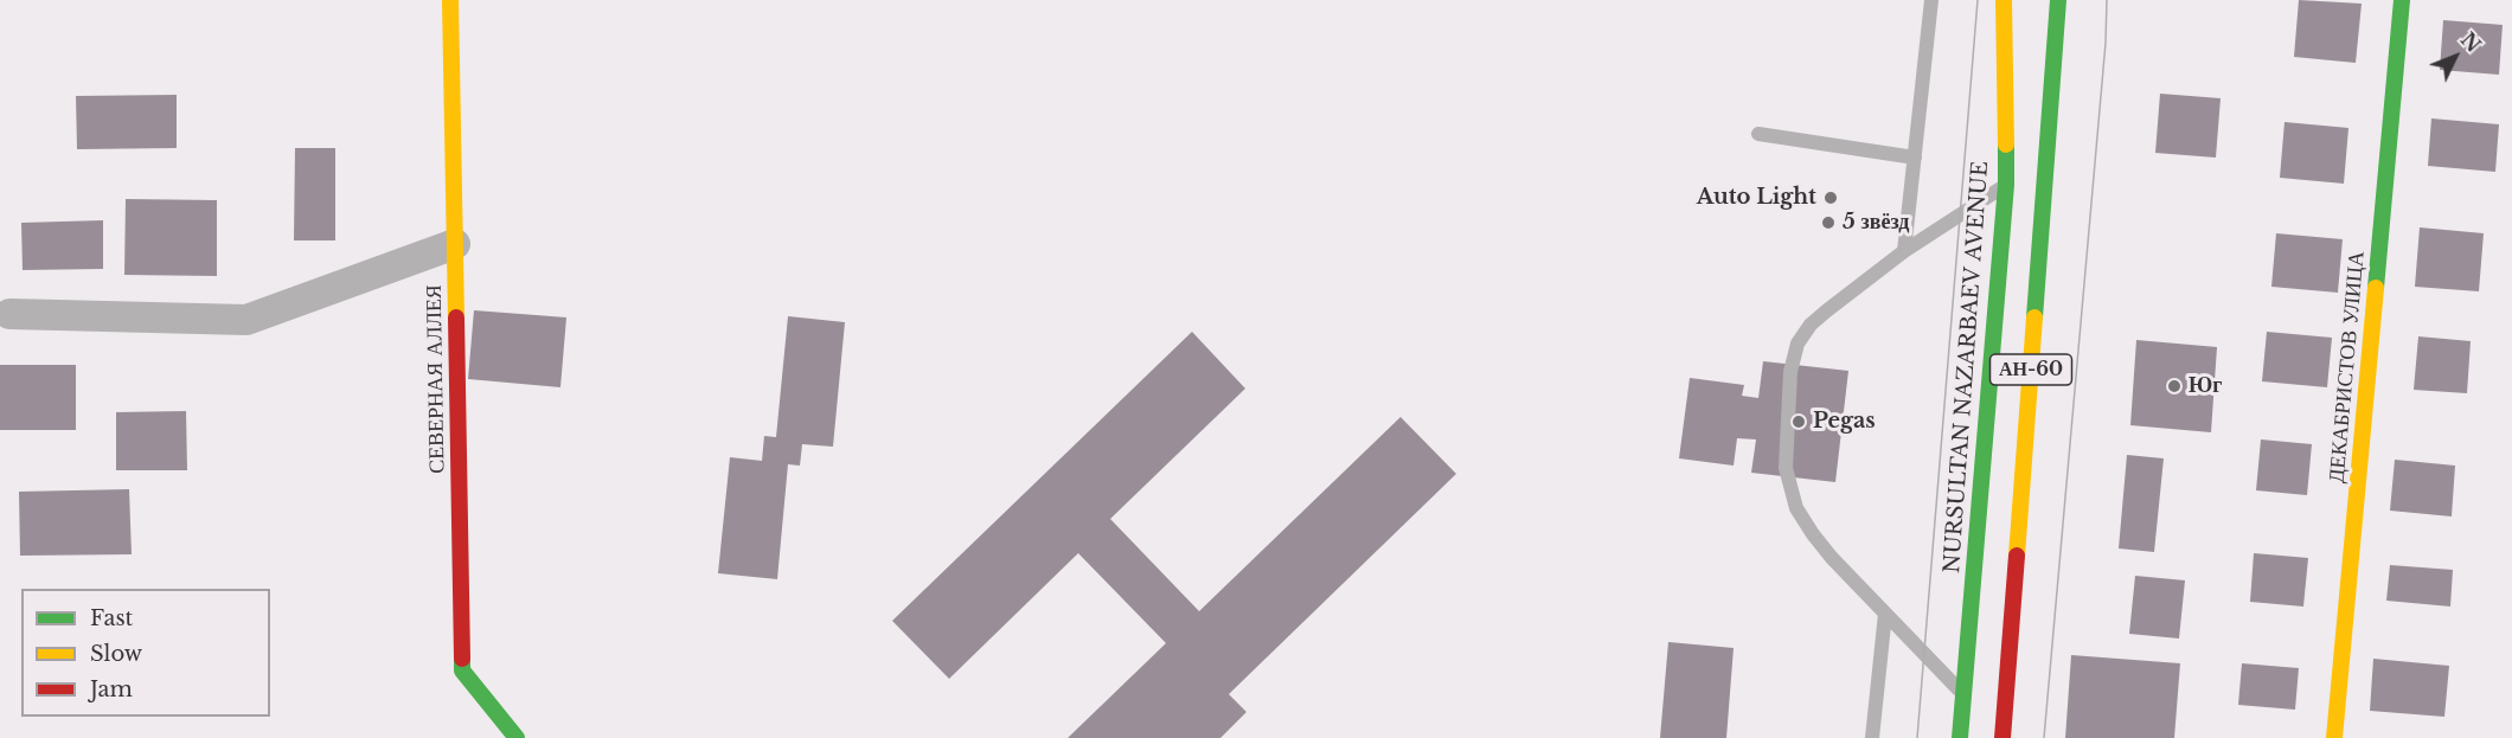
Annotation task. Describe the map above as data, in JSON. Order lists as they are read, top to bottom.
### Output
{
  "streets": {
    "street": [
      "NURSULTAN NAZARBAEV AVENUE",
      "ДЕКАБРИСТОВ УЛИЦА",
      "АН-60",
      "СЕВЕРНАЯ АЛЛЕЯ"
    ]
  },
  "places": [
    "Auto Light",
    "5 звёзд",
    "Юг",
    "Pegas"
  ],
  "legend": ["Fast", "Slow", "Jam"],
  "north": "top right"
}
